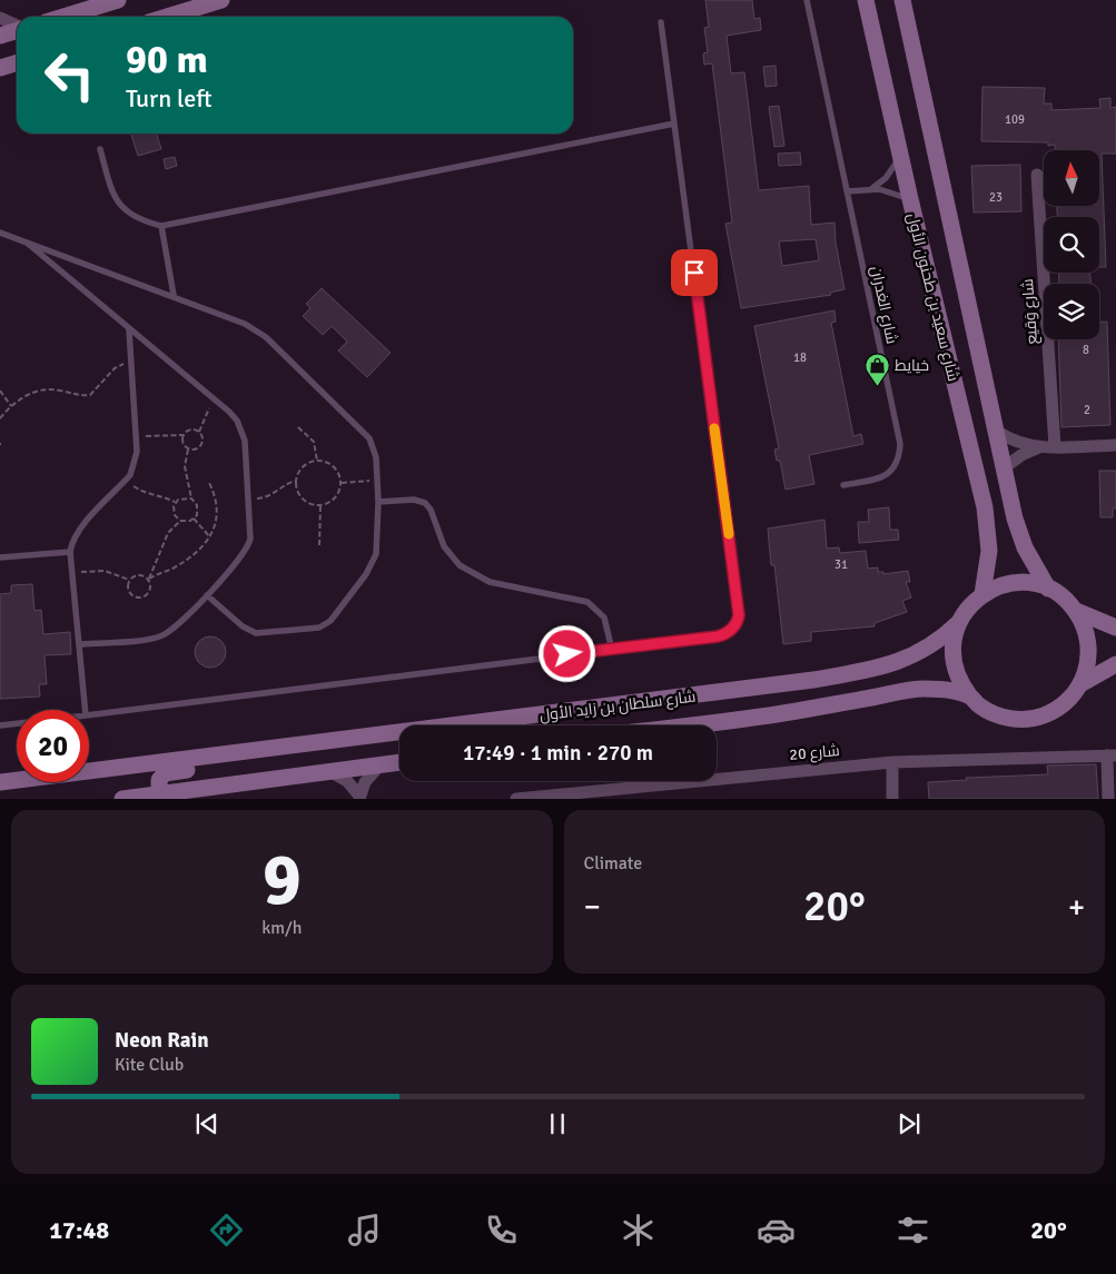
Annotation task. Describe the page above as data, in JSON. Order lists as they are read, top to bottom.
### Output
{
  "streets": {
    "main road": ["شارع سعيد بن طحنون الأول", "شارع سلطان بن زايد الأول"],
    "street": ["شارع وَقيع", "شارع 20"],
    "lane": ["شارع الغدران"]
  },
  "crossings": [
    ["شارع سعيد بن طحنون الأول", "شارع سلطان بن زايد الأول"]
  ],
  "places": {
    "shop": ["خيايط"]
  },
  "house_numbers": [
    "109",
    "23",
    "8",
    "18",
    "2",
    "31"
  ],
  "north": "top",
  "page": {
    "turn": ["90 m", "Turn left"],
    "limit": "20",
    "trip": "17:49 · 1 min · 270 m",
    "tile": [
      ["9", "km/h"],
      "Climate"
    ],
    "heat": ["−", "20°", "+"],
    "song": ["Neon Rain", "Kite Club"],
    "tabs": ["17:48", "20°"]
  }
}
